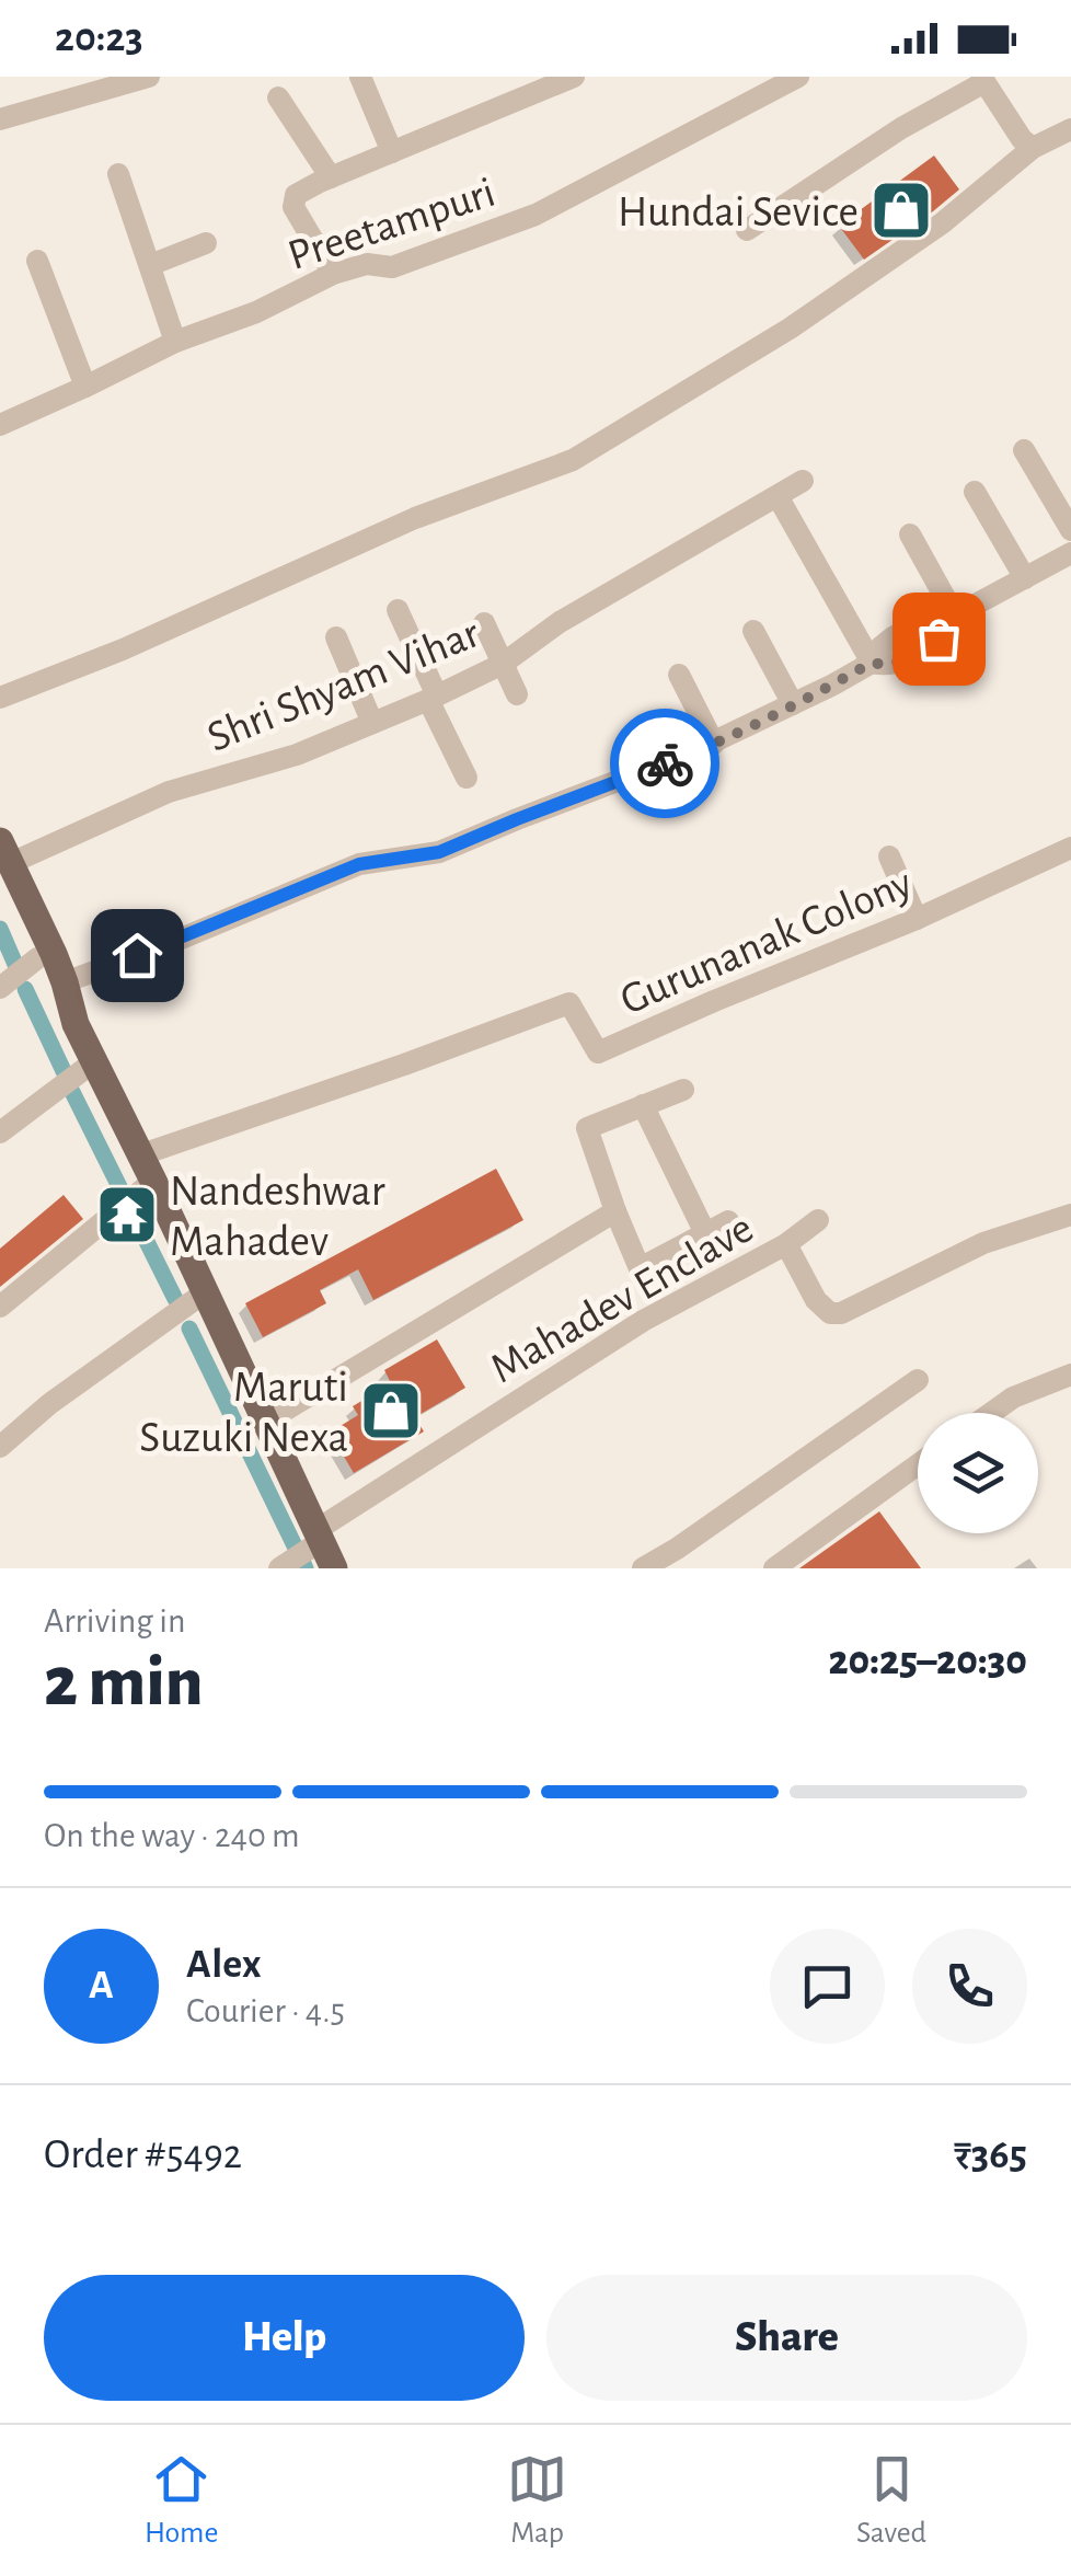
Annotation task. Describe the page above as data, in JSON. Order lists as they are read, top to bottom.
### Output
{
  "streets": {
    "street": [
      "Preetampuri",
      "Shri Shyam Vihar",
      "Gurunanak Colony",
      "Mahadev Enclave"
    ]
  },
  "places": {
    "shop": ["Hundai Sevice", "Maruti Suzuki Nexa"],
    "temple": ["Nandeshwar Mahadev"]
  },
  "page": {
    "status": "20:23",
    "heading": ["2 min", "Arriving in", "20:25–20:30"],
    "panel": [
      "Alex",
      "Courier · 4.5",
      "Order #5492",
      "₹365"
    ],
    "bar": "On the way · 240 m",
    "round": "A",
    "buttons": ["Help", "Share"],
    "tabs": ["Home", "Map", "Saved"]
  }
}
